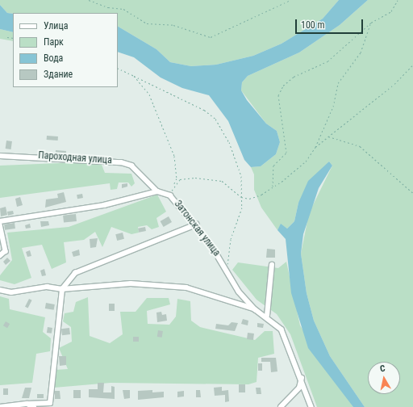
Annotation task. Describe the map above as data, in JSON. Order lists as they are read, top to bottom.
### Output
{
  "streets": {
    "street": ["Пароходная улица", "Затонская улица"]
  },
  "crossings": [
    ["Пароходная улица", "Затонская улица"]
  ],
  "legend": [
    "Улица",
    "Парк",
    "Вода",
    "Здание"
  ],
  "scale_bar": "100 m",
  "north": "top"
}
